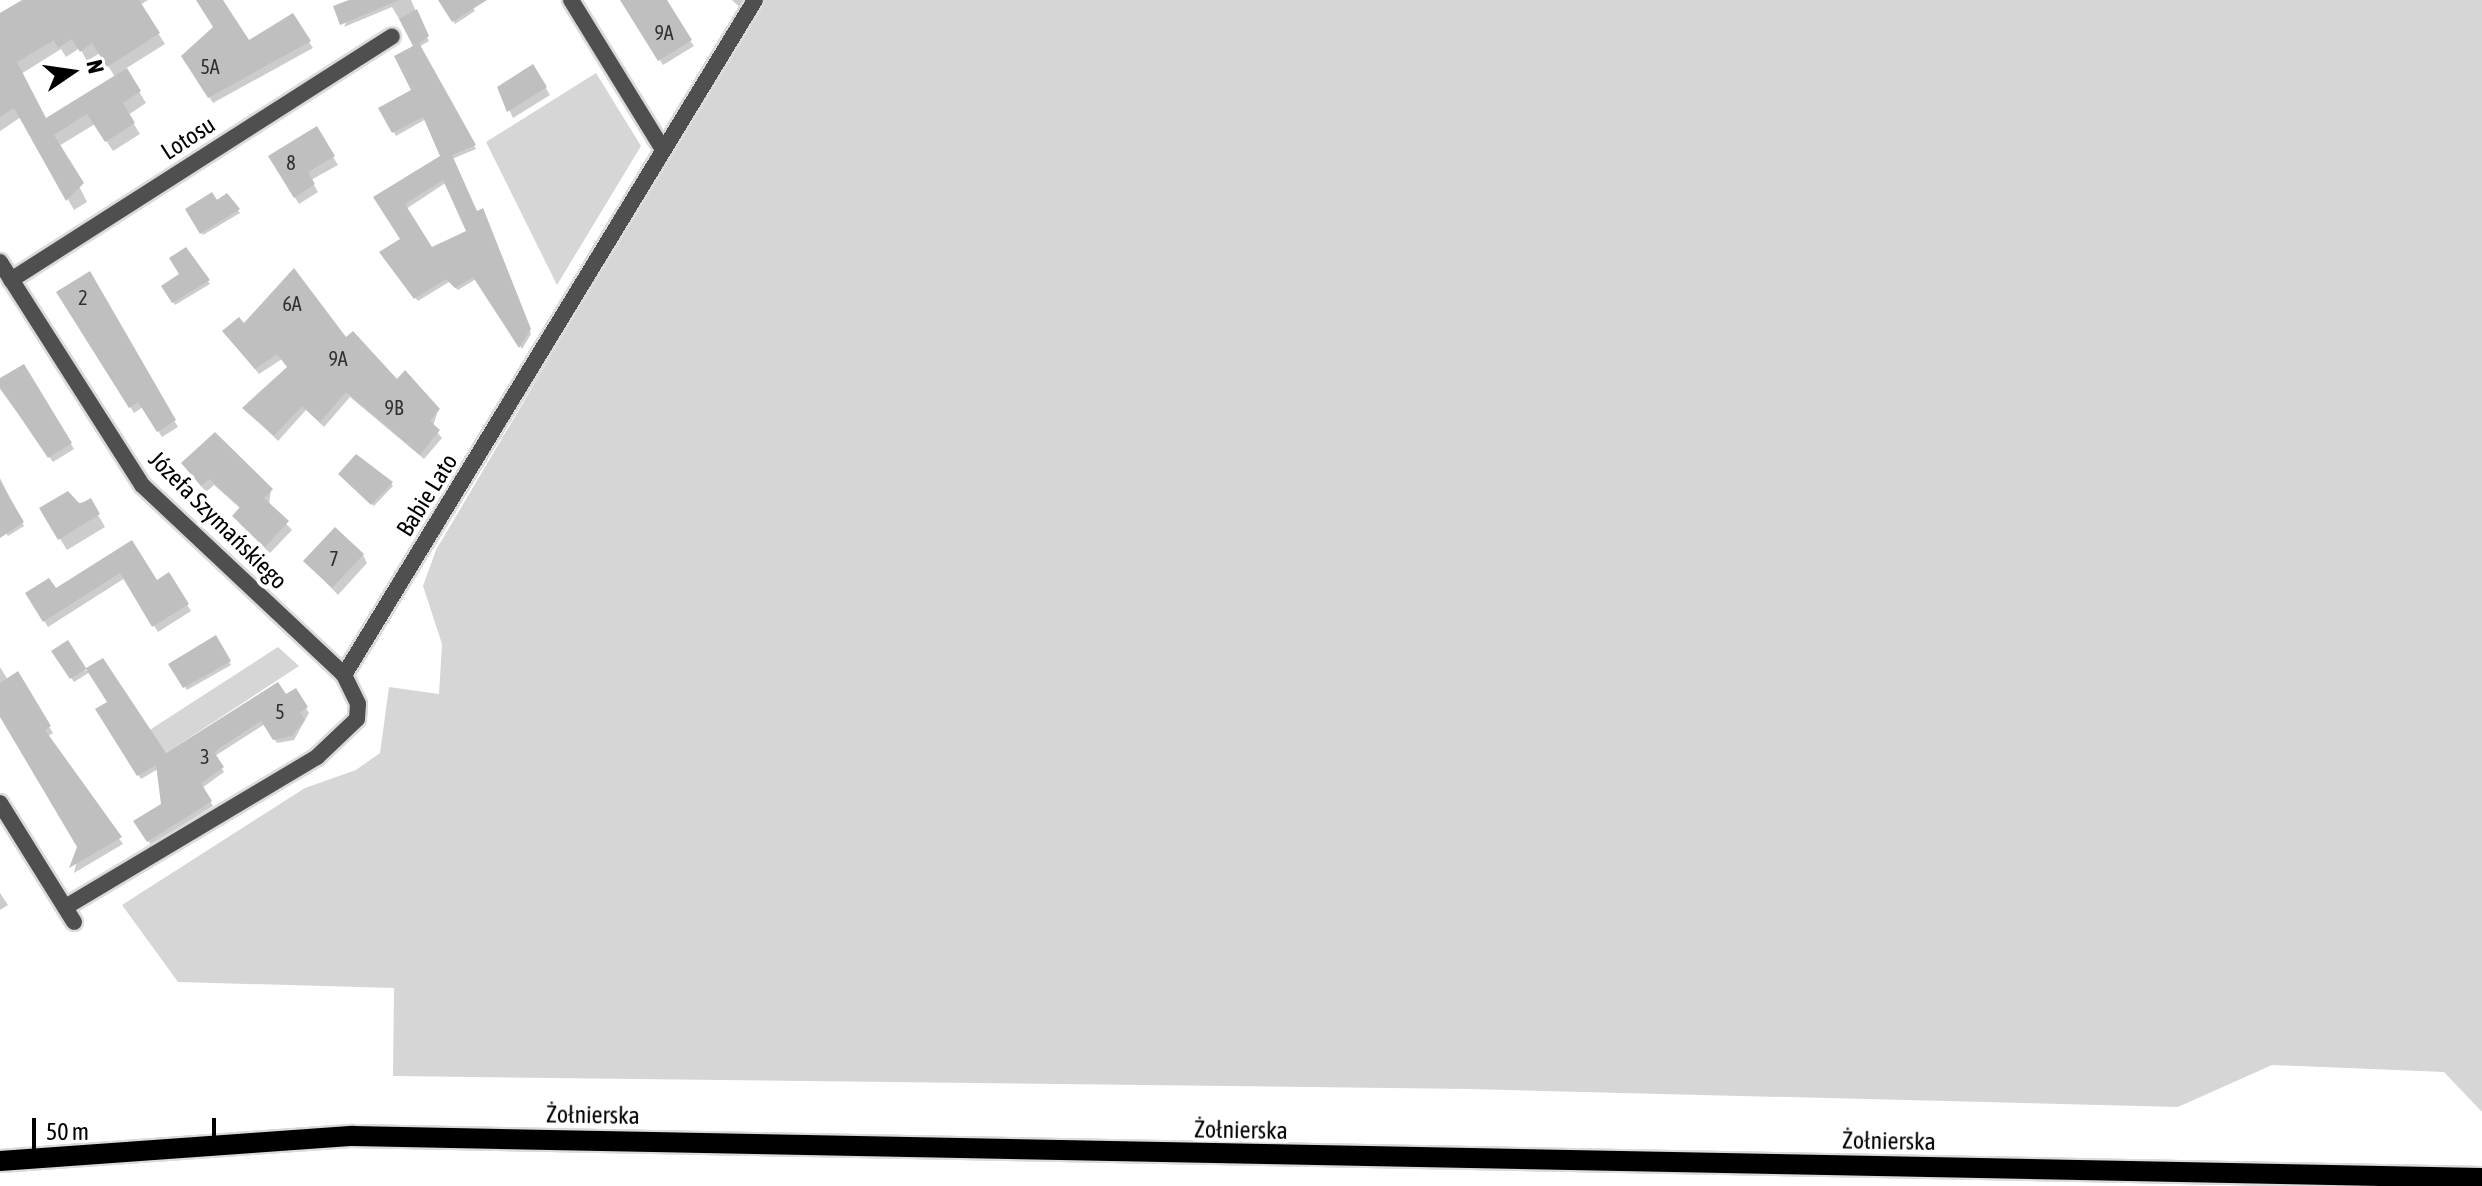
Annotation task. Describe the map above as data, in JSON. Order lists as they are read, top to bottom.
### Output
{
  "streets": {
    "main road": ["Żołnierska"],
    "street": ["Lotosu", "Babie Lato", "Józefa Szymańskiego"]
  },
  "crossings": [
    ["Lotosu", "Józefa Szymańskiego"],
    ["Babie Lato", "Józefa Szymańskiego"]
  ],
  "house_numbers": [
    "9A",
    "5A",
    "8",
    "2",
    "6A",
    "9A",
    "9B",
    "7",
    "5",
    "3"
  ],
  "scale_bar": "50 m",
  "north": "right"
}
